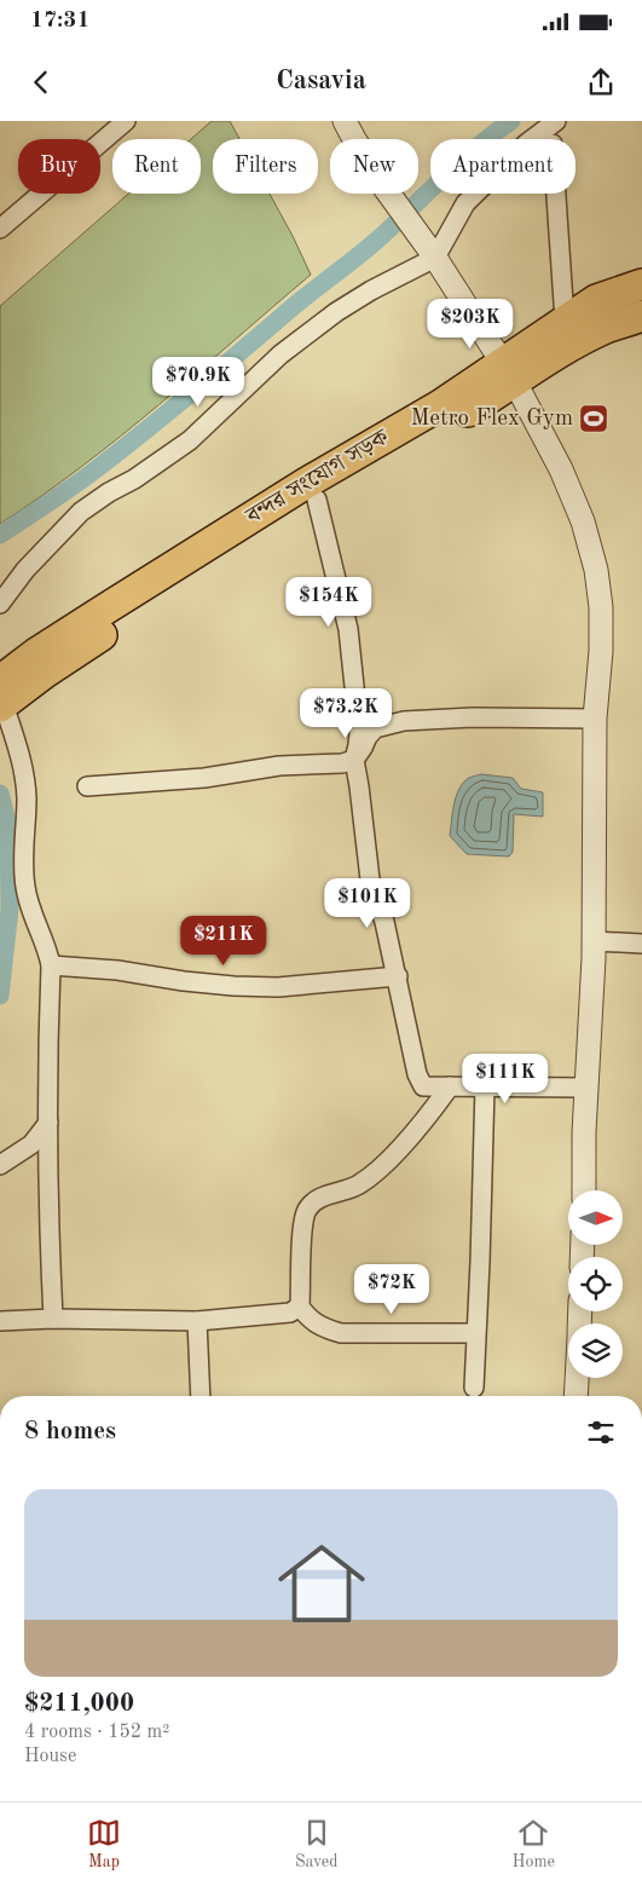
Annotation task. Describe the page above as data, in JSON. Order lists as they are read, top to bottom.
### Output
{
  "streets": {
    "highway": ["বন্দর সংযোগ সড়ক"]
  },
  "places": {
    "sports": ["Metro Flex Gym"]
  },
  "north": "right",
  "page": {
    "status": "17:31",
    "header": "Casavia",
    "chip": [
      "Buy",
      "Rent",
      "Filters",
      "New",
      "Apartment"
    ],
    "price": [
      "$203K",
      "$70.9K",
      "$154K",
      "$73.2K",
      "$101K",
      "$211K",
      "$111K",
      "$72K"
    ],
    "heading": "8 homes",
    "list": [
      {
        "name": "$211,000",
        "note": "4 rooms · 152 m² · House"
      }
    ],
    "tabs": ["Map", "Saved", "Home"]
  }
}
